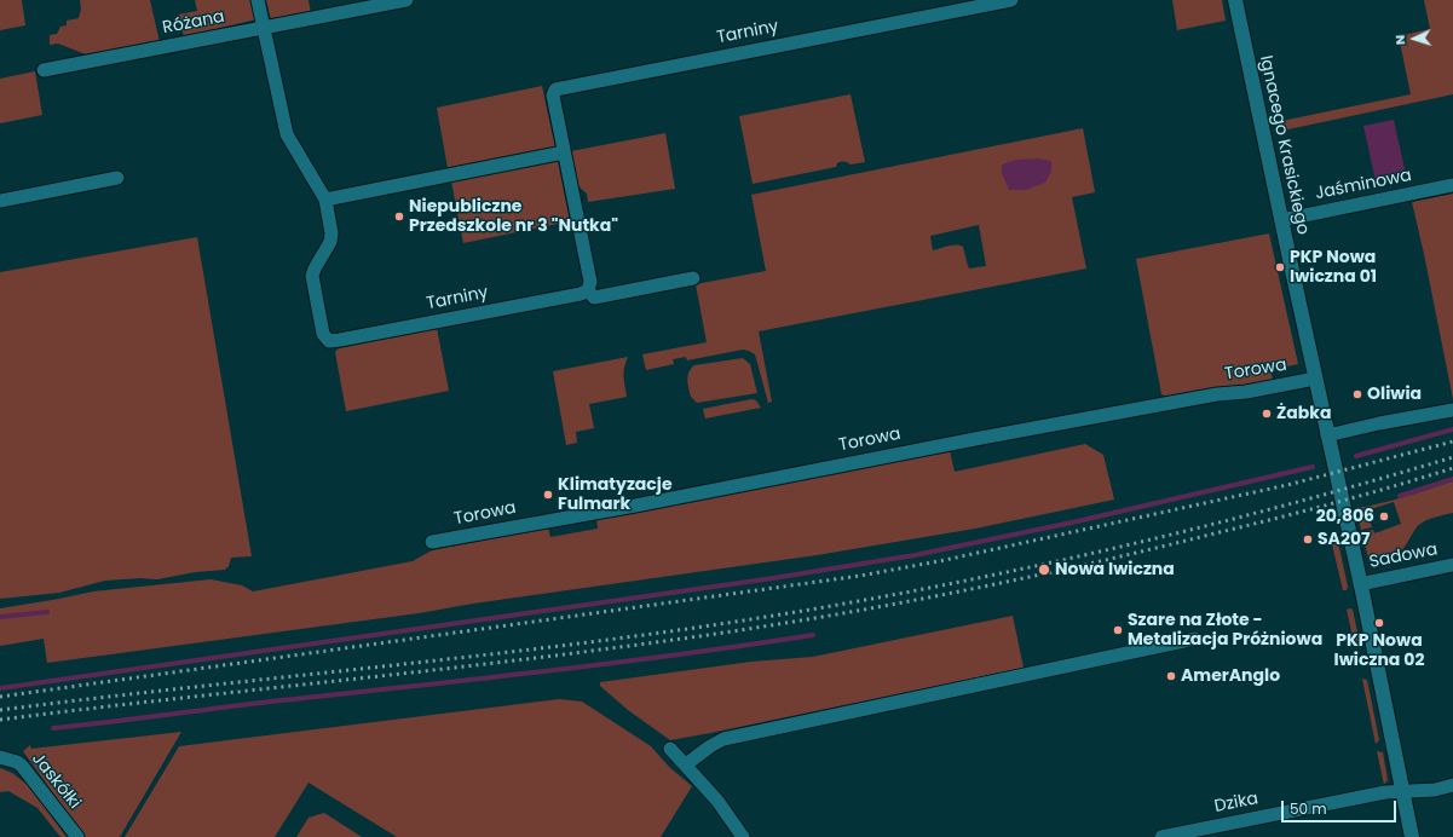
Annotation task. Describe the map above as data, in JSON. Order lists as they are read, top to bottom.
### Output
{
  "streets": {
    "street": [
      "Różana",
      "Tarniny",
      "Ignacego Krasickiego",
      "Jaśminowa",
      "Torowa",
      "Sadowa",
      "Jaskółki",
      "Dzika"
    ]
  },
  "crossings": [
    ["Ignacego Krasickiego", "Jaśminowa"],
    ["Ignacego Krasickiego", "Torowa"],
    ["Ignacego Krasickiego", "Sadowa"],
    ["Ignacego Krasickiego", "Dzika"]
  ],
  "places": [
    "Niepubliczne Przedszkole nr 3 \"Nutka\"",
    "PKP Nowa Iwiczna 01",
    "Oliwia",
    "Żabka",
    "Klimatyzacje Fulmark",
    "20,806",
    "SA207",
    "Nowa Iwiczna",
    "PKP Nowa Iwiczna 02",
    "Szare na Złote - Metalizacja Próżniowa",
    "AmerAnglo"
  ],
  "scale_bar": "50 m",
  "north": "left"
}
